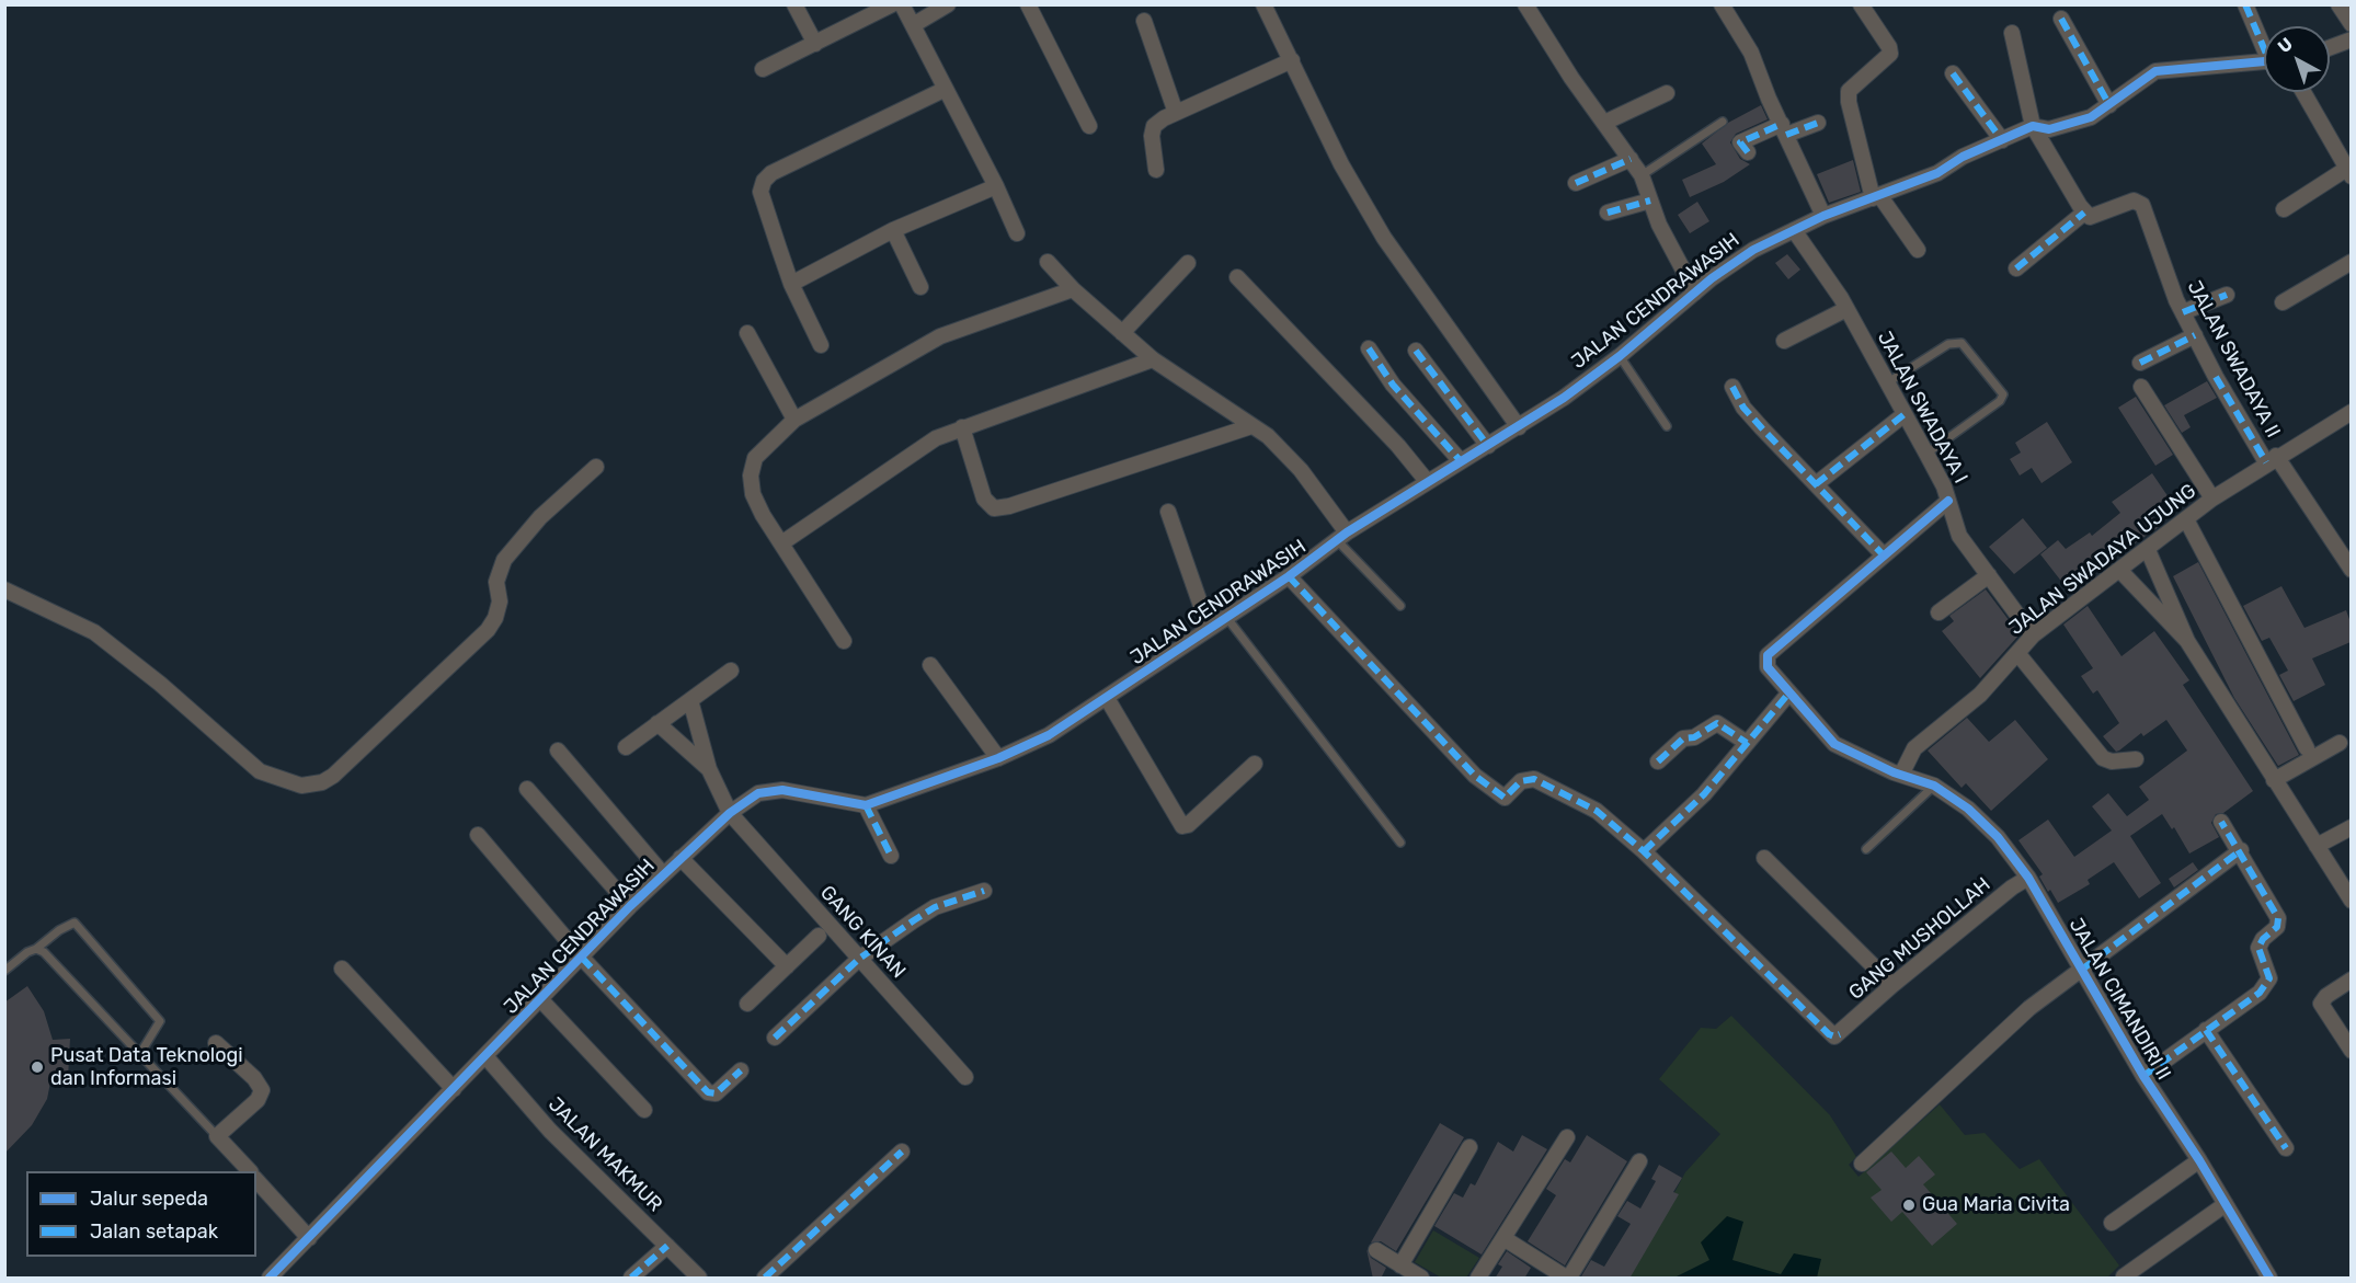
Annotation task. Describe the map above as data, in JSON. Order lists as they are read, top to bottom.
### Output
{
  "streets": {
    "street": [
      "JALAN CENDRAWASIH",
      "JALAN SWADAYA II",
      "JALAN SWADAYA I",
      "JALAN SWADAYA UJUNG",
      "GANG KINAN",
      "GANG MUSHOLLAH",
      "JALAN CIMANDIRI II",
      "JALAN MAKMUR"
    ]
  },
  "crossings": [
    ["JALAN CENDRAWASIH", "JALAN SWADAYA I"],
    ["JALAN CENDRAWASIH", "GANG KINAN"],
    ["JALAN CENDRAWASIH", "JALAN MAKMUR"],
    ["JALAN SWADAYA II", "JALAN SWADAYA UJUNG"],
    ["JALAN SWADAYA I", "JALAN SWADAYA UJUNG"],
    ["JALAN SWADAYA UJUNG", "JALAN CIMANDIRI II"],
    ["GANG MUSHOLLAH", "JALAN CIMANDIRI II"]
  ],
  "places": ["Pusat Data Teknologi dan Informasi", "Gua Maria Civita"],
  "legend": ["Jalur sepeda", "Jalan setapak"],
  "north": "top left"
}
